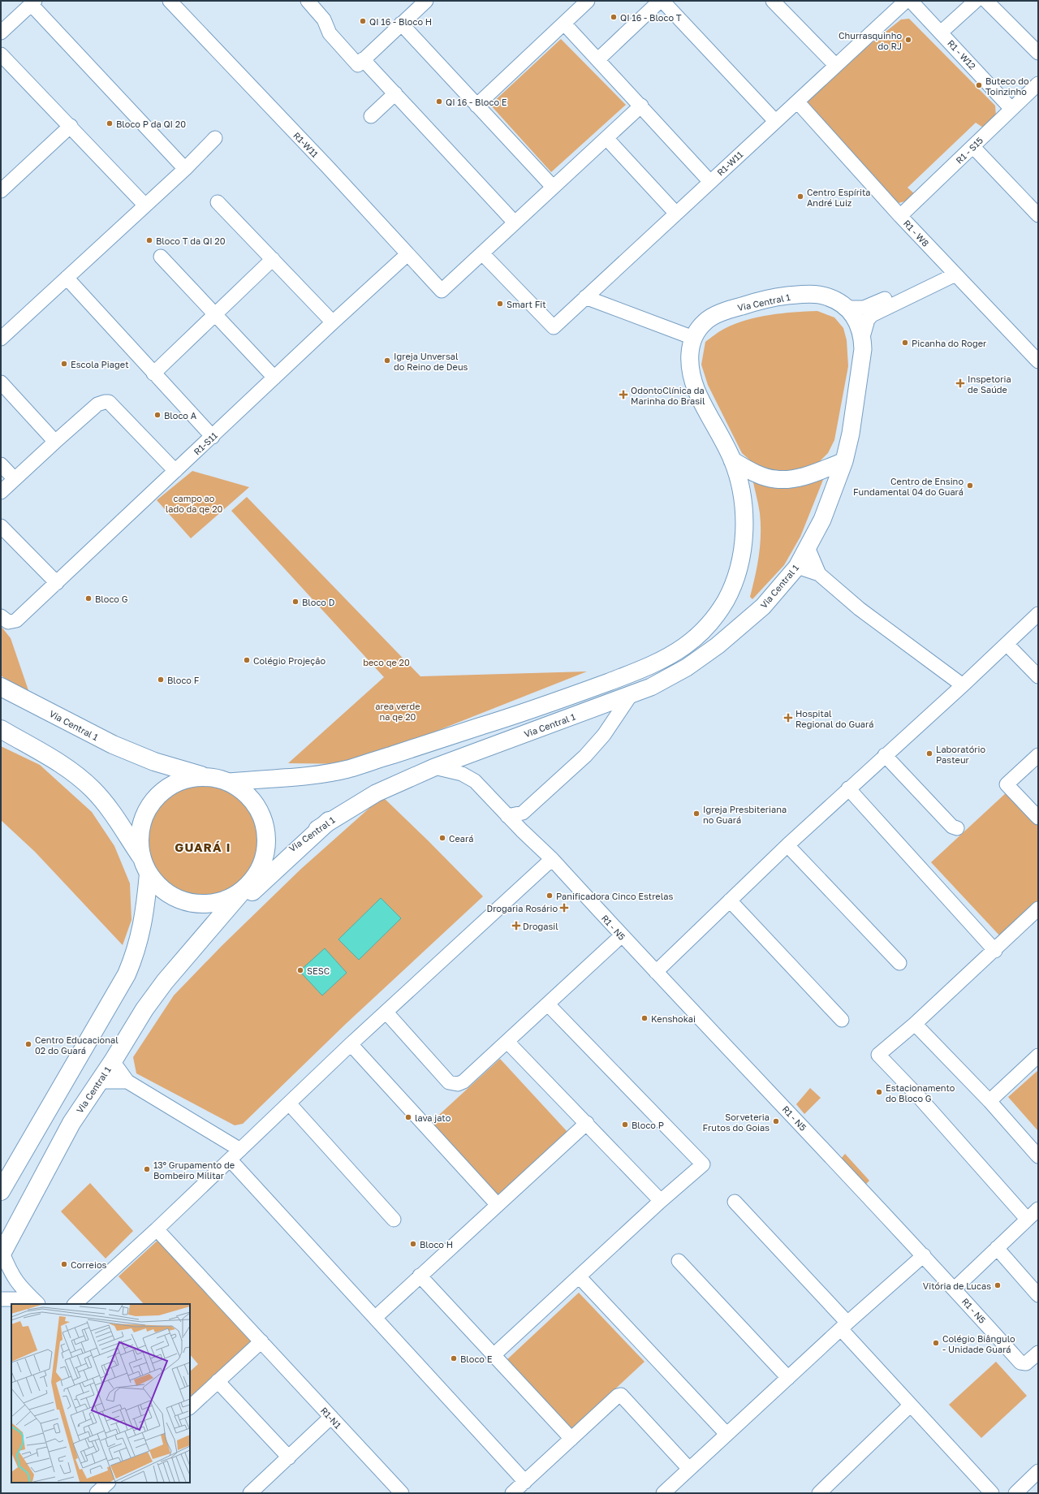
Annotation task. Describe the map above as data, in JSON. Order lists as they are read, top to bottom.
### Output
{
  "streets": {
    "main road": ["Via Central 1"],
    "street": [
      "R1 - W12",
      "R1-W11",
      "R1 - S15",
      "R1 - W8",
      "R1-S11",
      "R1 - N5",
      "R1-N1"
    ]
  },
  "crossings": [
    ["R1 - W12", "R1 - S15"],
    ["R1-W11", "R1 - W8"],
    ["R1-W11", "R1-S11"],
    ["R1 - S15", "R1 - W8"],
    ["Via Central 1", "R1 - N5"]
  ],
  "districts": ["GUARÁ I"],
  "parks": ["campo ao lado da qe 20", "beco qe 20", "area verde na qe 20"],
  "places": {
    "other": [
      "QI 16 - Bloco T",
      "QI 16 - Bloco H",
      "Churrasquinho do RJ",
      "Buteco do Toinzinho",
      "QI 16 - Bloco E",
      "Bloco P da QI 20",
      "Centro Espírita André Luiz",
      "Bloco T da QI 20",
      "Smart Fit",
      "Picanha do Roger",
      "Igreja Unversal do Reino de Deus",
      "Escola Piaget",
      "Bloco A",
      "Centro de Ensino Fundamental 04 do Guará",
      "Bloco G",
      "Bloco D",
      "Colégio Projeção",
      "Bloco F",
      "Laboratório Pasteur",
      "Igreja Presbiteriana no Guará",
      "Ceará",
      "Panificadora Cinco Estrelas",
      "SESC",
      "Kenshokai",
      "Centro Educacional 02 do Guará",
      "Estacionamento do Bloco G",
      "lava jato",
      "Sorveteria Frutos do Goias",
      "Bloco P",
      "13º Grupamento de Bombeiro Militar",
      "Bloco H",
      "Correios",
      "Vitória de Lucas",
      "Colégio Biângulo - Unidade Guará",
      "Bloco E"
    ],
    "health": [
      "Inspetoria de Saúde",
      "OdontoClínica da Marinha do Brasil",
      "Hospital Regional do Guará",
      "Drogaria Rosário",
      "Drogasil"
    ]
  }
}
